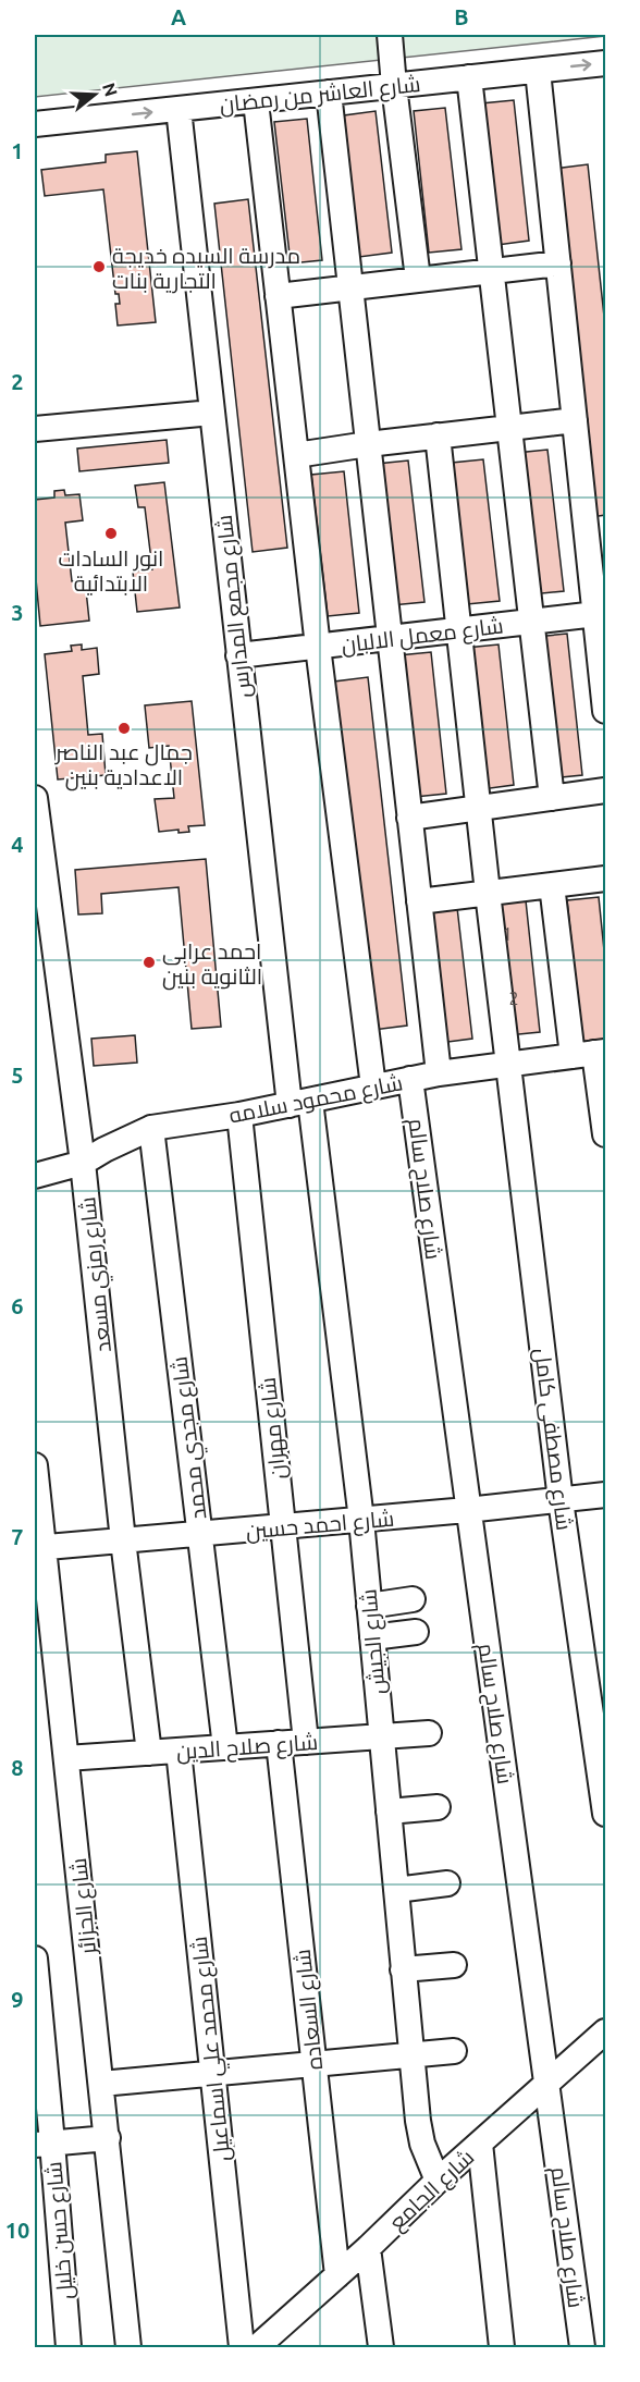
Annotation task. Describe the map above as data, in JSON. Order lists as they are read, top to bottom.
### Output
{
  "streets": {
    "street": [
      "شارع العاشر من رمضان",
      "شارع مجمع المدارس",
      "شارع معمل الالبان",
      "شارع محمود سلامه",
      "شارع صلاح سالم",
      "شارع رمزي مسعد",
      "شارع مهران",
      "شارع مجدي محمد",
      "شارع مصطفى كامل",
      "شارع احمد حسين",
      "شارع الجيش",
      "شارع صلاح الدين",
      "شارع الجزائر",
      "شارع السعاده",
      "شارع محمد علي اسماعيل",
      "شارع الجامع",
      "شارع حسن خليل"
    ]
  },
  "crossings": [
    ["شارع العاشر من رمضان", "شارع مجمع المدارس"],
    ["شارع مجمع المدارس", "شارع معمل الالبان"],
    ["شارع مجمع المدارس", "شارع محمود سلامه"],
    ["شارع مجمع المدارس", "شارع الجيش"],
    ["شارع معمل الالبان", "شارع مصطفى كامل"],
    ["شارع محمود سلامه", "شارع صلاح سالم"],
    ["شارع محمود سلامه", "شارع رمزي مسعد"],
    ["شارع محمود سلامه", "شارع مهران"],
    ["شارع محمود سلامه", "شارع مجدي محمد"],
    ["شارع محمود سلامه", "شارع مصطفى كامل"],
    ["شارع محمود سلامه", "شارع الجيش"],
    ["شارع صلاح سالم", "شارع احمد حسين"],
    ["شارع صلاح سالم", "شارع الجامع"],
    ["شارع رمزي مسعد", "شارع احمد حسين"],
    ["شارع رمزي مسعد", "شارع صلاح الدين"],
    ["شارع مهران", "شارع احمد حسين"],
    ["شارع مهران", "شارع صلاح الدين"],
    ["شارع مجدي محمد", "شارع احمد حسين"],
    ["شارع مجدي محمد", "شارع صلاح الدين"],
    ["شارع مصطفى كامل", "شارع احمد حسين"],
    ["شارع احمد حسين", "شارع الجيش"],
    ["شارع احمد حسين", "شارع الجزائر"],
    ["شارع الجيش", "شارع صلاح الدين"],
    ["شارع الجيش", "شارع الجامع"],
    ["شارع صلاح الدين", "شارع الجزائر"],
    ["شارع صلاح الدين", "شارع السعاده"],
    ["شارع صلاح الدين", "شارع محمد علي اسماعيل"],
    ["شارع السعاده", "شارع الجامع"]
  ],
  "one_way": ["شارع العاشر من رمضان"],
  "places": [
    "مدرسة السيده خديجة التجارية بنات",
    "انور السادات الابتدائية",
    "جمال عبد الناصر الاعدادية بنين",
    "احمد عرابى الثانوية بنين"
  ],
  "house_numbers": ["1", "2"],
  "north": "right",
  "grid": {
    "columns": ["A", "B"],
    "rows": [
      "1",
      "2",
      "3",
      "4",
      "5",
      "6",
      "7",
      "8",
      "9",
      "10"
    ]
  }
}
